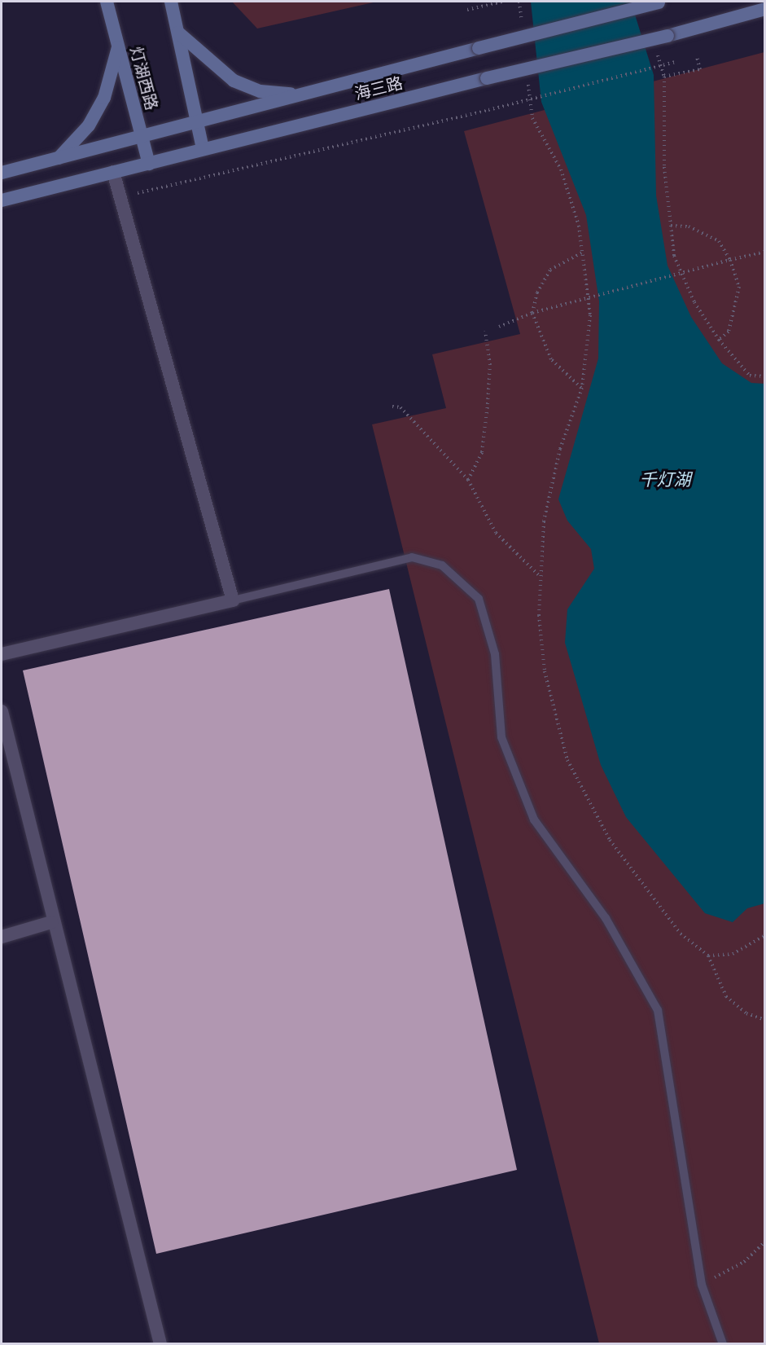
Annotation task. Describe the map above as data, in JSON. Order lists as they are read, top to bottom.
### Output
{
  "streets": {
    "main road": ["灯湖西路", "海三路"]
  },
  "crossings": [
    ["灯湖西路", "海三路"]
  ],
  "water": ["千灯湖"]
}
